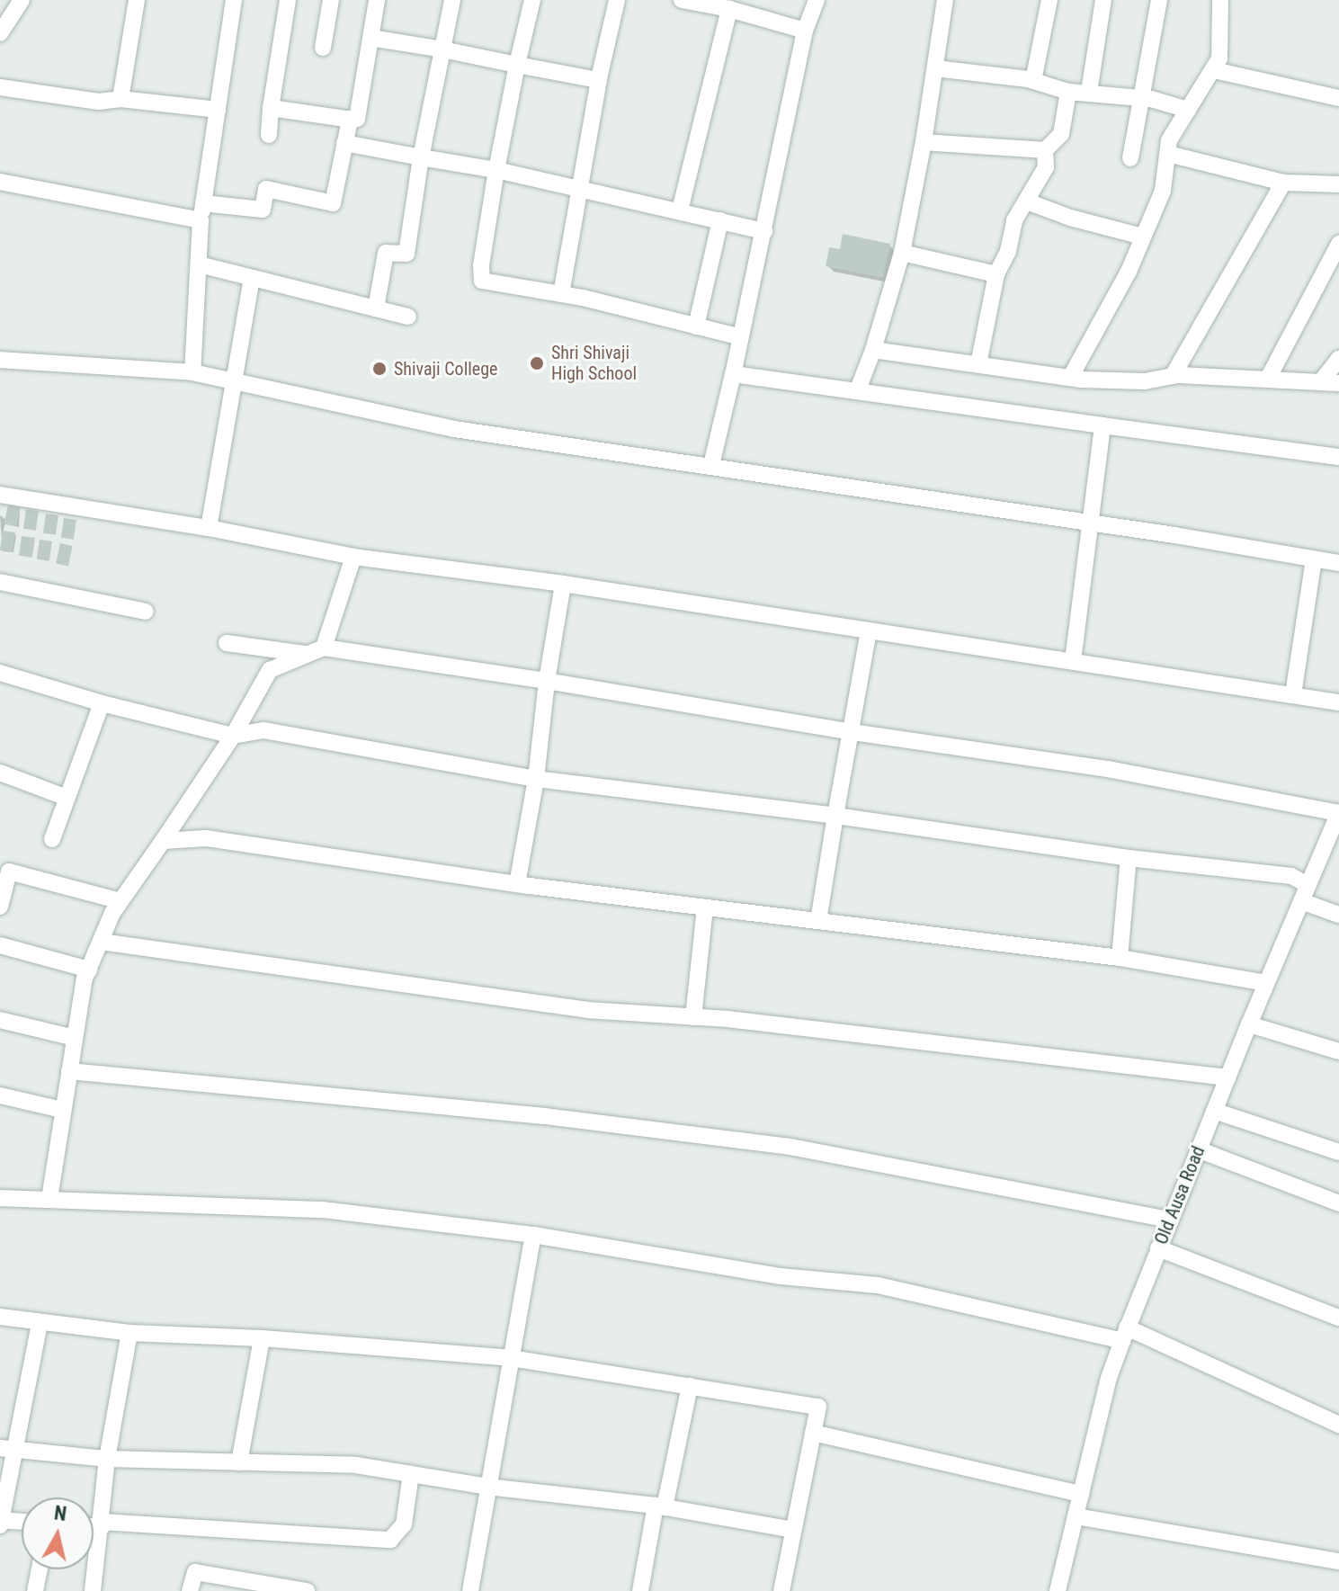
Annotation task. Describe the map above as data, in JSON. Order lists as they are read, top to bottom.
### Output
{
  "streets": {
    "street": ["Old Ausa Road"]
  },
  "places": ["Shri Shivaji High School", "Shivaji College"],
  "north": "top"
}
